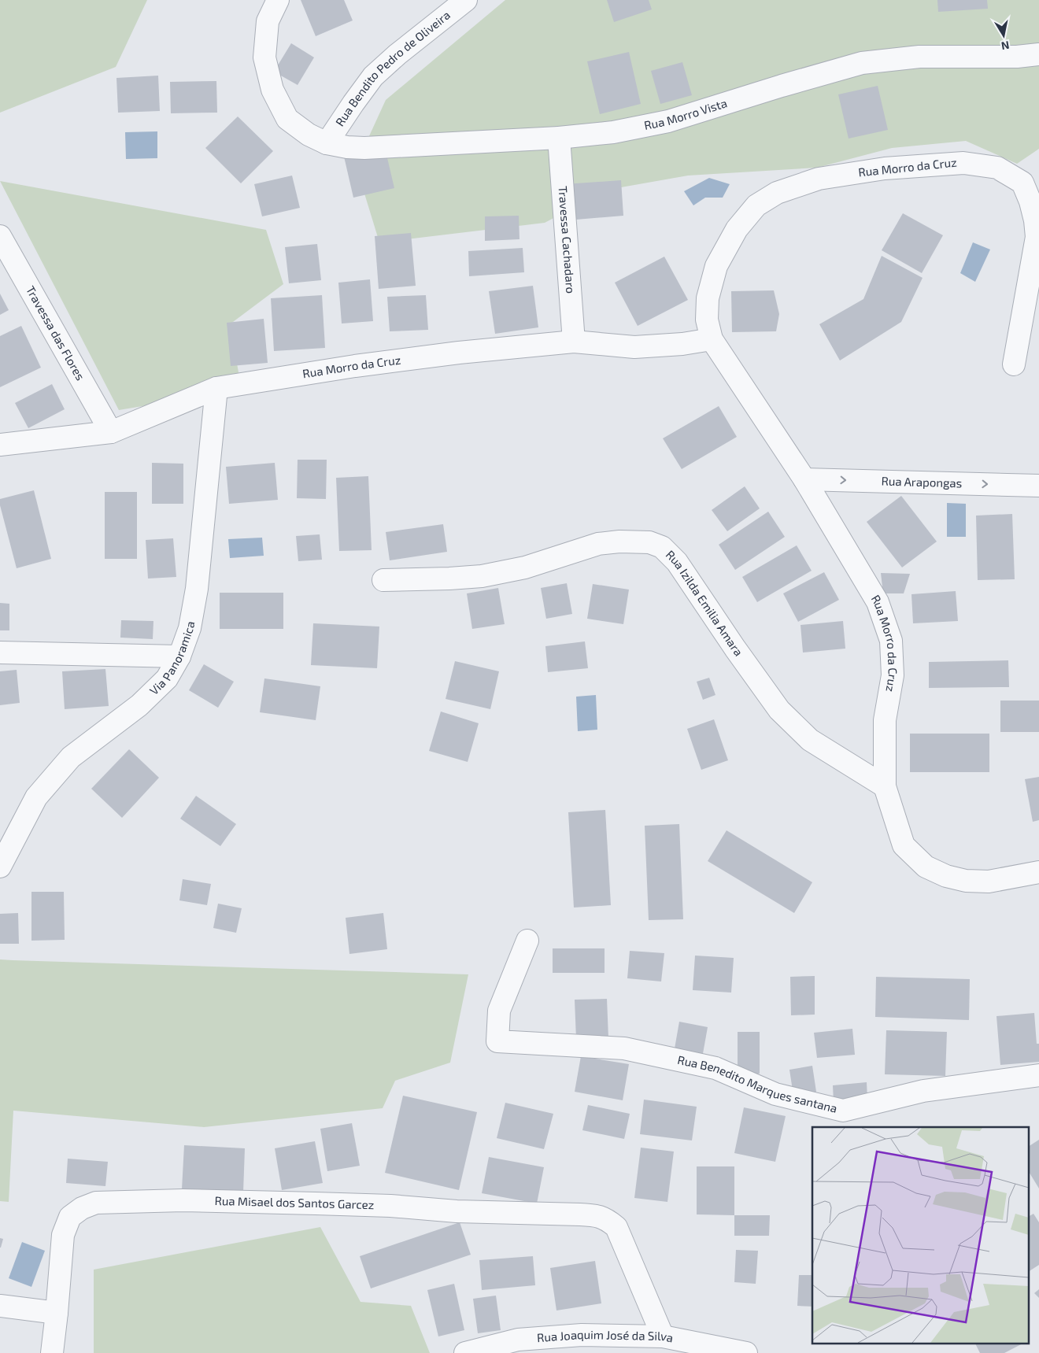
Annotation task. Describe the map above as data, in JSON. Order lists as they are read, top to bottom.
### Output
{
  "streets": {
    "street": [
      "Rua Bendito Pedro de Oliveira",
      "Rua Morro Vista",
      "Rua Morro da Cruz",
      "Travessa Cachadaro",
      "Travessa das Flores",
      "Rua Arapongas",
      "Rua Izilda Emilia Amara",
      "Via Panoramica",
      "Rua Benedito Marques santana",
      "Rua Misael dos Santos Garcez",
      "Rua Joaquim José da Silva"
    ]
  },
  "crossings": [
    ["Rua Bendito Pedro de Oliveira", "Rua Morro Vista"],
    ["Rua Morro Vista", "Travessa Cachadaro"],
    ["Rua Morro da Cruz", "Travessa Cachadaro"],
    ["Rua Morro da Cruz", "Travessa das Flores"],
    ["Rua Morro da Cruz", "Rua Arapongas"],
    ["Rua Morro da Cruz", "Rua Izilda Emilia Amara"],
    ["Rua Morro da Cruz", "Via Panoramica"],
    ["Rua Misael dos Santos Garcez", "Rua Joaquim José da Silva"]
  ],
  "one_way": ["Rua Arapongas"],
  "north": "bottom"
}
